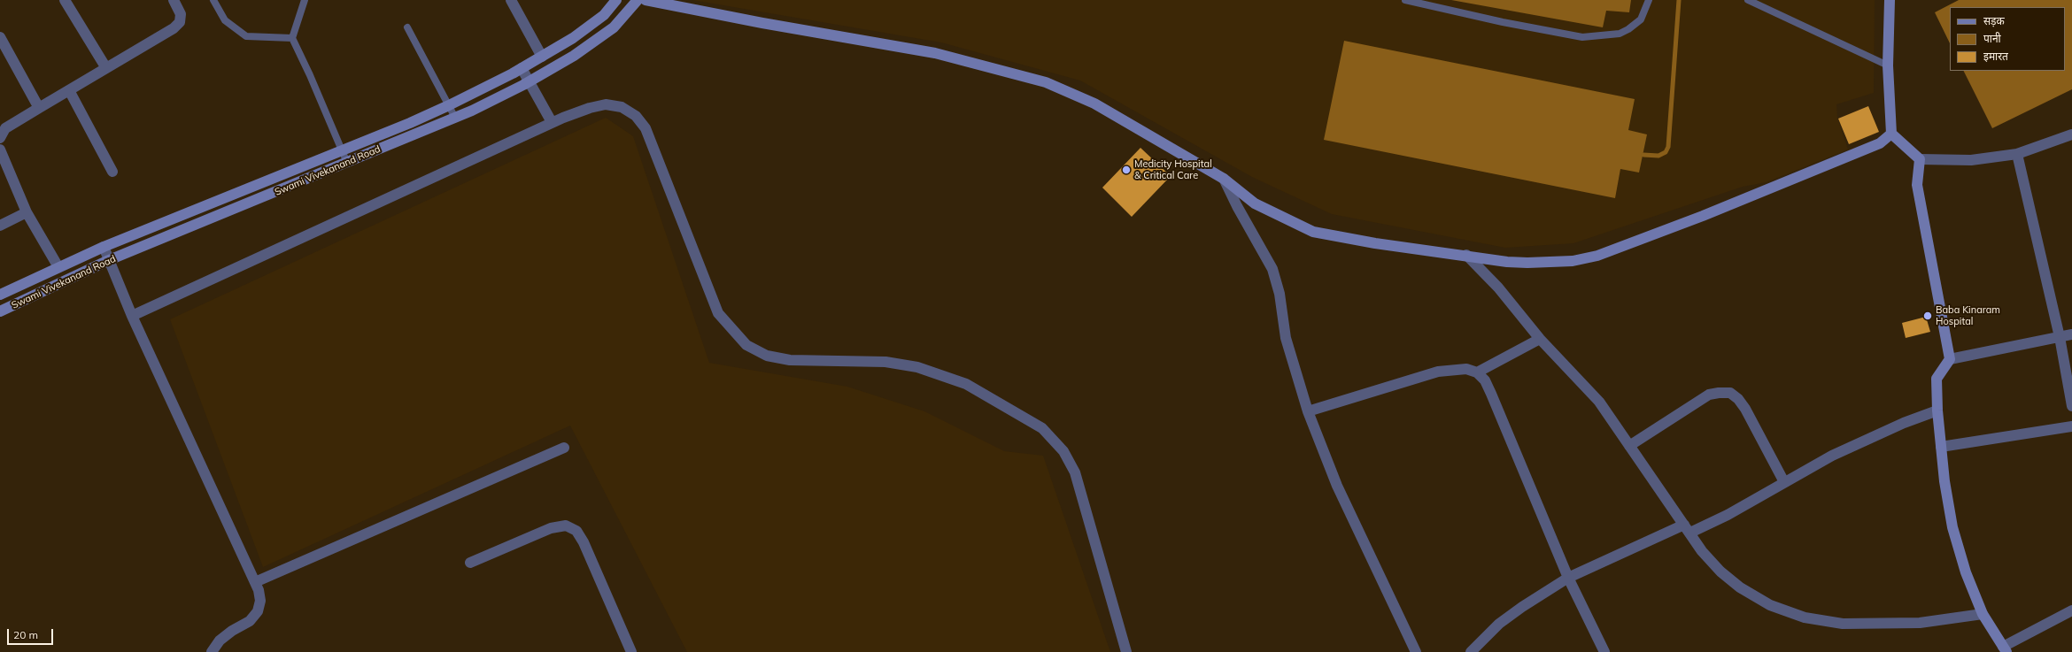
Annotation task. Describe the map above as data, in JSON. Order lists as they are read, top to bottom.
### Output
{
  "streets": {
    "street": ["Swami Vivekanand Road"]
  },
  "places": ["Medicity Hospital & Critical Care", "Baba Kinaram Hospital"],
  "legend": ["सड़क", "पानी", "इमारत"],
  "scale_bar": "20 m"
}
